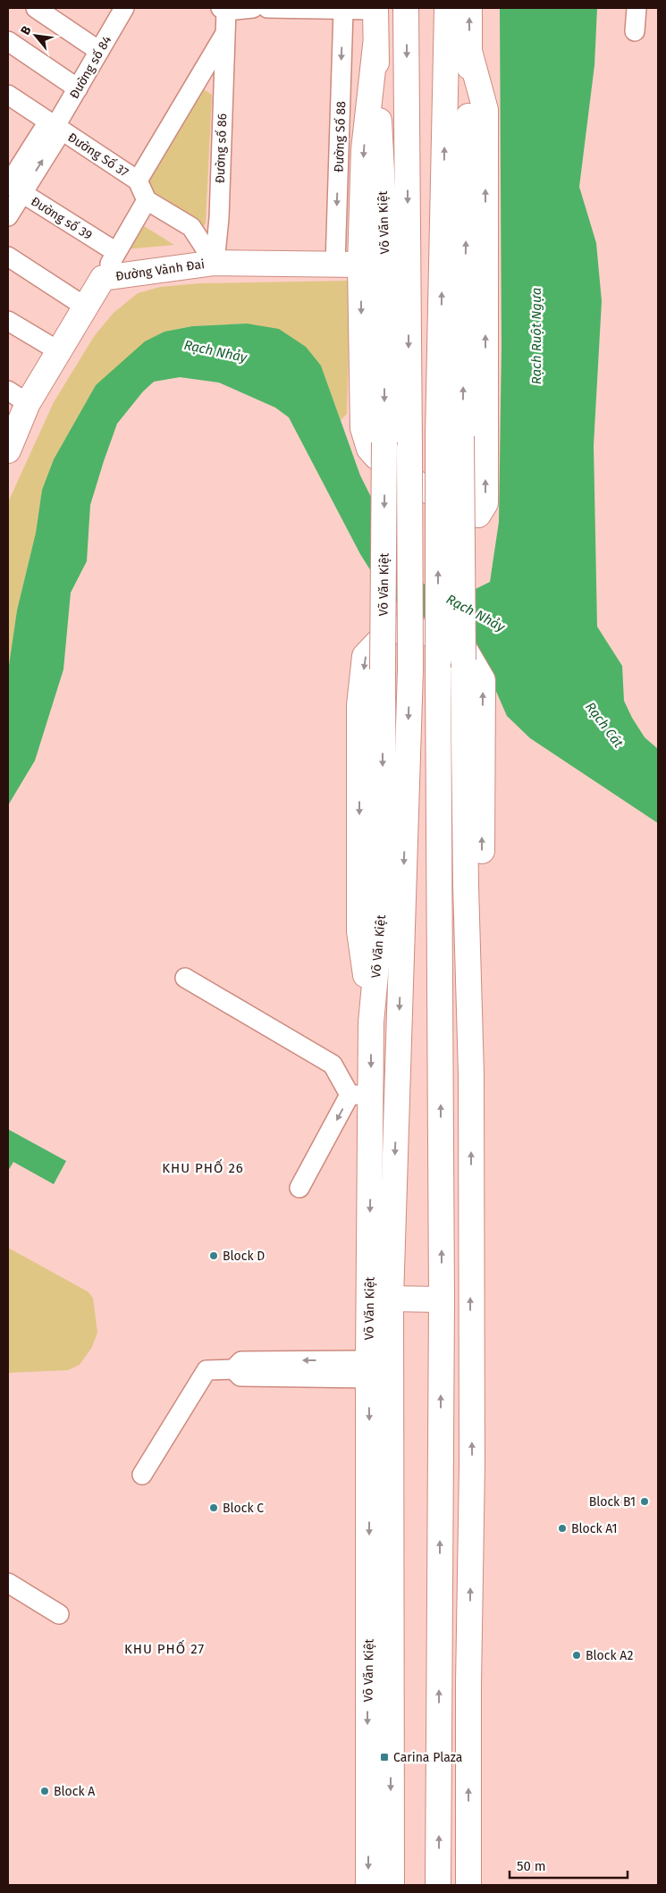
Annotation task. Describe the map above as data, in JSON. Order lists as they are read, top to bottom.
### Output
{
  "streets": {
    "main road": ["Võ Văn Kiệt", "Đường Vành Đai"],
    "street": [
      "Đường số 84",
      "Đường Số 88",
      "Đường số 86",
      "Đường Số 37",
      "Đường số 39"
    ]
  },
  "crossings": [
    ["Đường số 84", "Đường Số 37"],
    ["Đường số 84", "Đường số 39"],
    ["Đường Số 88", "Đường Vành Đai"],
    ["Đường số 86", "Đường Số 37"],
    ["Đường số 86", "Đường Vành Đai"]
  ],
  "one_way": ["Đường Số 88"],
  "districts": ["KHU PHỐ 26", "KHU PHỐ 27"],
  "water": ["Rạch Ruột Ngựa", "Rạch Nhảy", "Rạch Cát"],
  "places": {
    "other": [
      "Block D",
      "Block B1",
      "Block C",
      "Block A1",
      "Block A2",
      "Block A"
    ],
    "transit": ["Carina Plaza"]
  },
  "scale_bar": "50 m",
  "north": "top left"
}
